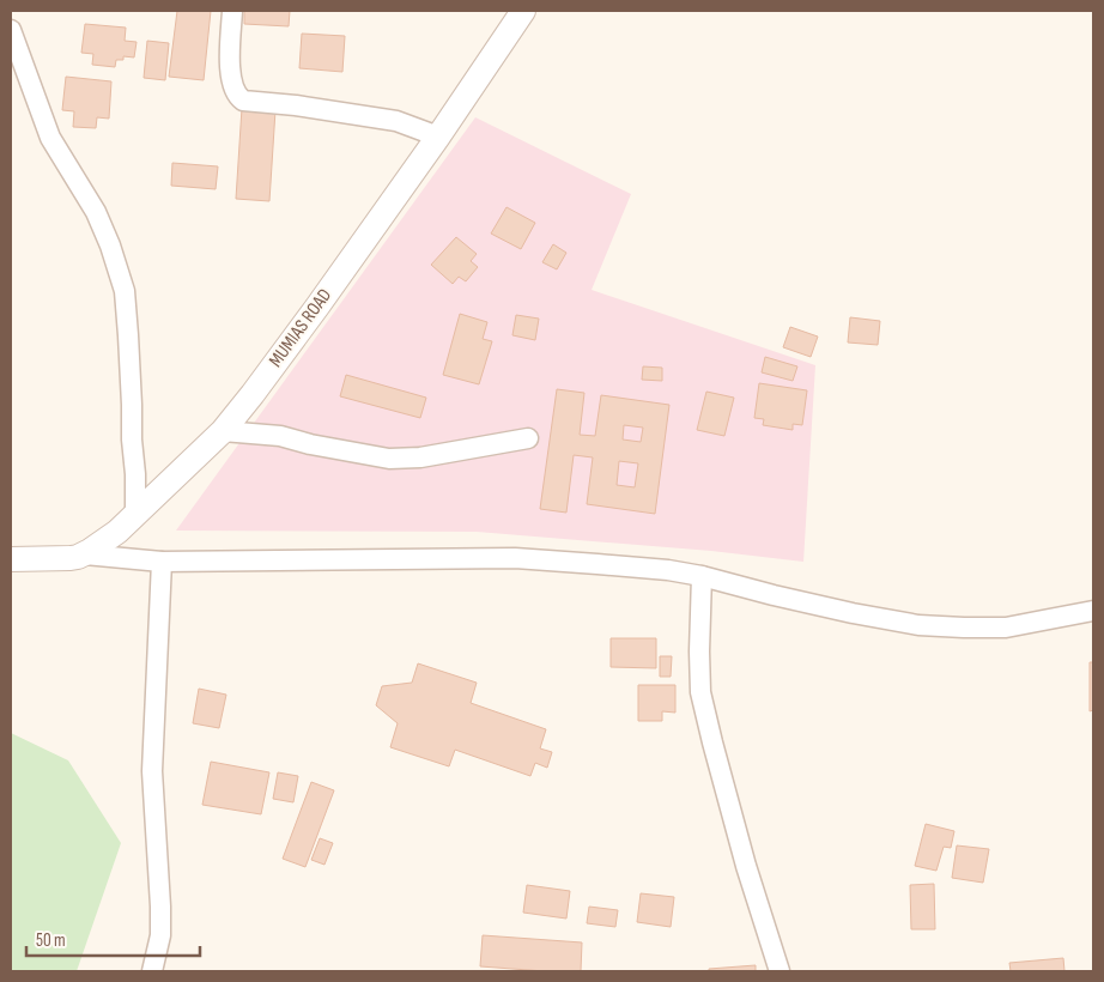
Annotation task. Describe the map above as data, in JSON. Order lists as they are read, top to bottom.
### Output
{
  "streets": {
    "street": ["MUMIAS ROAD"]
  },
  "scale_bar": "50 m"
}
